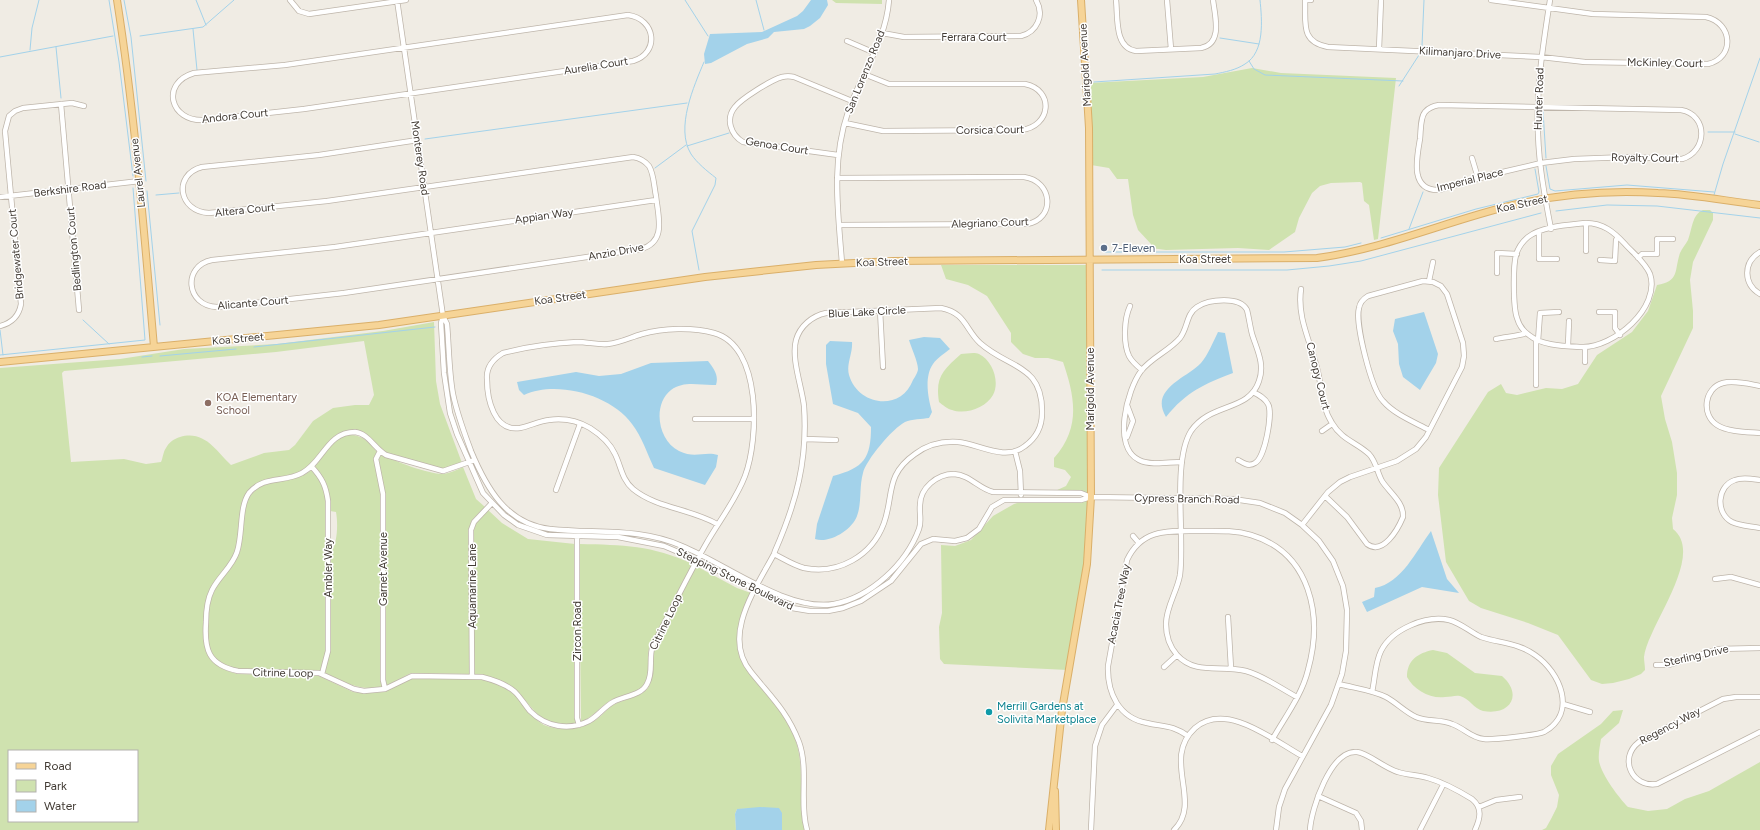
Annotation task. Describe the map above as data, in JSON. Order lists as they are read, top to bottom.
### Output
{
  "streets": {
    "main road": ["Marigold Avenue", "Laurel Avenue", "Koa Street"],
    "street": [
      "Ferrara Court",
      "Kilimanjaro Drive",
      "McKinley Court",
      "Aurelia Court",
      "San Lorenzo Road",
      "Hunter Road",
      "Andora Court",
      "Corsica Court",
      "Genoa Court",
      "Monterey Road",
      "Royalty Court",
      "Imperial Place",
      "Berkshire Road",
      "Altera Court",
      "Appian Way",
      "Alegriano Court",
      "Bedlington Court",
      "Anzio Drive",
      "Bridgewater Court",
      "Alicante Court",
      "Blue Lake Circle",
      "Canopy Court",
      "Cypress Branch Road",
      "Ambler Way",
      "Garnet Avenue",
      "Stepping Stone Boulevard",
      "Aquamarine Lane",
      "Acacia Tree Way",
      "Citrine Loop",
      "Zircon Road",
      "Sterling Drive",
      "Regency Way"
    ]
  },
  "crossings": [
    ["Ferrara Court", "San Lorenzo Road"],
    ["Kilimanjaro Drive", "McKinley Court"],
    ["Kilimanjaro Drive", "Hunter Road"],
    ["McKinley Court", "Hunter Road"],
    ["Marigold Avenue", "Koa Street"],
    ["Marigold Avenue", "Cypress Branch Road"],
    ["Marigold Avenue", "Stepping Stone Boulevard"],
    ["Aurelia Court", "Andora Court"],
    ["Aurelia Court", "Monterey Road"],
    ["San Lorenzo Road", "Corsica Court"],
    ["San Lorenzo Road", "Genoa Court"],
    ["San Lorenzo Road", "Koa Street"],
    ["San Lorenzo Road", "Alegriano Court"],
    ["Hunter Road", "Royalty Court"],
    ["Hunter Road", "Imperial Place"],
    ["Hunter Road", "Koa Street"],
    ["Andora Court", "Monterey Road"],
    ["Monterey Road", "Koa Street"],
    ["Monterey Road", "Altera Court"],
    ["Monterey Road", "Appian Way"],
    ["Monterey Road", "Anzio Drive"],
    ["Monterey Road", "Alicante Court"],
    ["Monterey Road", "Stepping Stone Boulevard"],
    ["Royalty Court", "Imperial Place"],
    ["Laurel Avenue", "Berkshire Road"],
    ["Laurel Avenue", "Koa Street"],
    ["Berkshire Road", "Bedlington Court"],
    ["Berkshire Road", "Bridgewater Court"],
    ["Koa Street", "Stepping Stone Boulevard"],
    ["Altera Court", "Anzio Drive"],
    ["Appian Way", "Anzio Drive"],
    ["Appian Way", "Alicante Court"],
    ["Bedlington Court", "Bridgewater Court"],
    ["Anzio Drive", "Alicante Court"],
    ["Blue Lake Circle", "Stepping Stone Boulevard"],
    ["Cypress Branch Road", "Stepping Stone Boulevard"],
    ["Ambler Way", "Citrine Loop"],
    ["Garnet Avenue", "Citrine Loop"],
    ["Stepping Stone Boulevard", "Aquamarine Lane"],
    ["Stepping Stone Boulevard", "Citrine Loop"],
    ["Stepping Stone Boulevard", "Zircon Road"],
    ["Aquamarine Lane", "Citrine Loop"],
    ["Citrine Loop", "Zircon Road"]
  ],
  "places": ["7-Eleven", "KOA Elementary School", "Merrill Gardens at Solivita Marketplace"],
  "legend": ["Road", "Park", "Water"]
}
